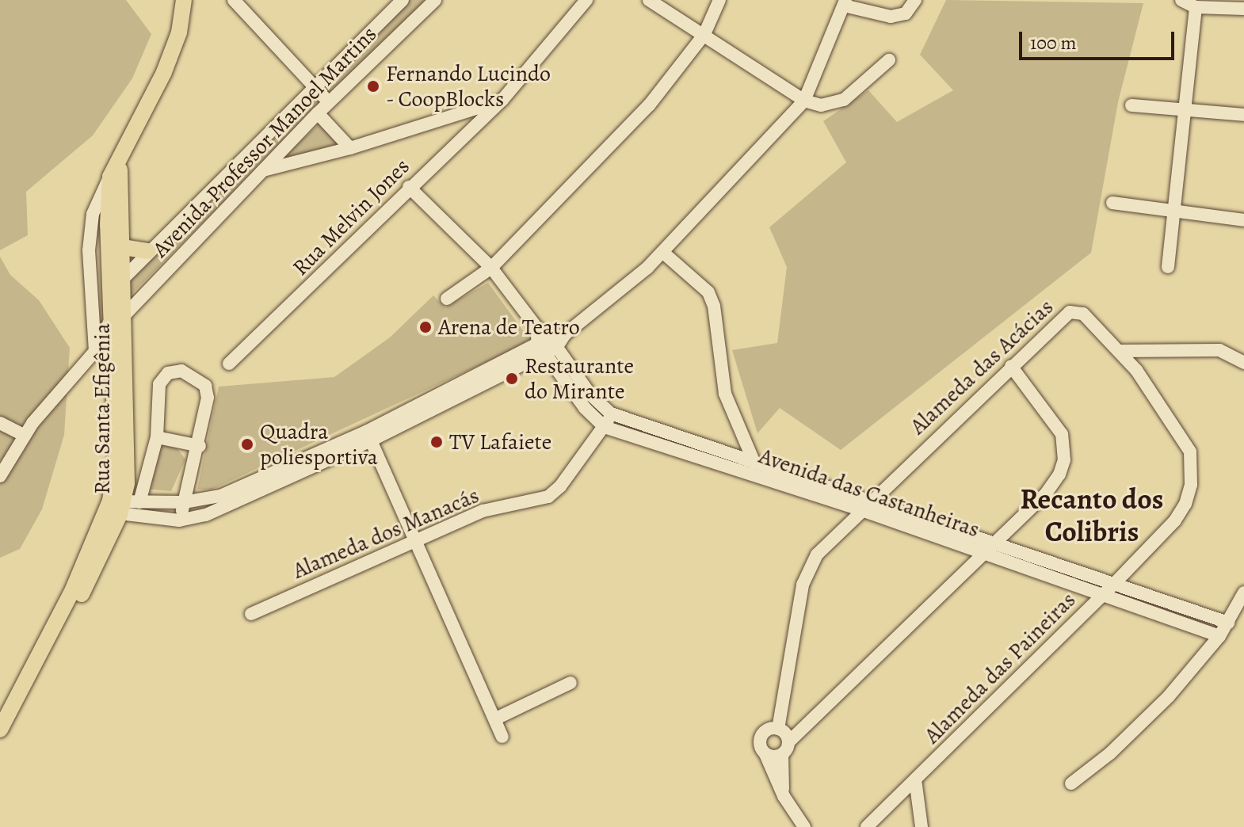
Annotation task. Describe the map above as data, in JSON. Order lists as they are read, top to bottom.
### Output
{
  "streets": {
    "main road": ["Rua Santa Efigênia"],
    "street": [
      "Avenida Professor Manoel Martins",
      "Rua Melvin Jones",
      "Alameda das Acácias",
      "Avenida das Castanheiras",
      "Alameda dos Manacás",
      "Alameda das Paineiras"
    ]
  },
  "crossings": [
    ["Avenida Professor Manoel Martins", "Rua Melvin Jones"],
    ["Avenida Professor Manoel Martins", "Rua Santa Efigênia"],
    ["Alameda das Acácias", "Avenida das Castanheiras"],
    ["Alameda das Acácias", "Alameda das Paineiras"],
    ["Avenida das Castanheiras", "Alameda dos Manacás"],
    ["Avenida das Castanheiras", "Alameda das Paineiras"]
  ],
  "districts": ["Recanto dos Colibris"],
  "places": [
    "Fernando Lucindo - CoopBlocks",
    "Arena de Teatro",
    "Restaurante do Mirante",
    "TV Lafaiete",
    "Quadra poliesportiva"
  ],
  "scale_bar": "100 m"
}
